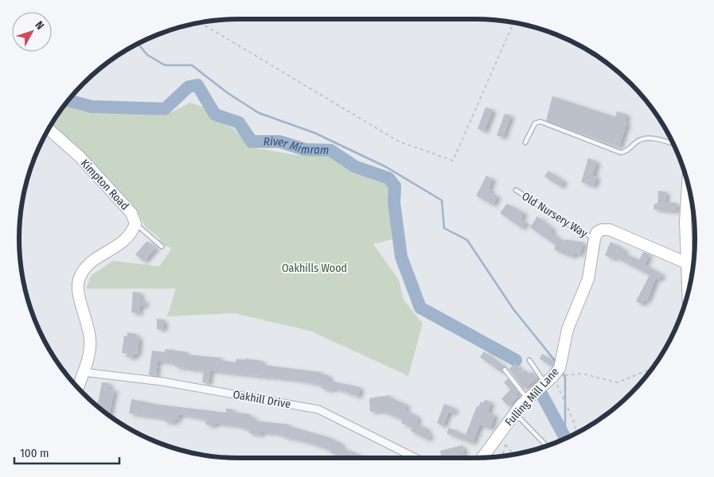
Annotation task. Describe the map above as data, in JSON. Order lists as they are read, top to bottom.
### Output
{
  "streets": {
    "street": ["Kimpton Road", "Fulling Mill Lane", "Oakhill Drive"],
    "lane": ["Old Nursery Way"]
  },
  "crossings": [
    ["Old Nursery Way", "Fulling Mill Lane"]
  ],
  "water": ["River Mimram"],
  "parks": ["Oakhills Wood"],
  "scale_bar": "100 m",
  "north": "top right"
}
